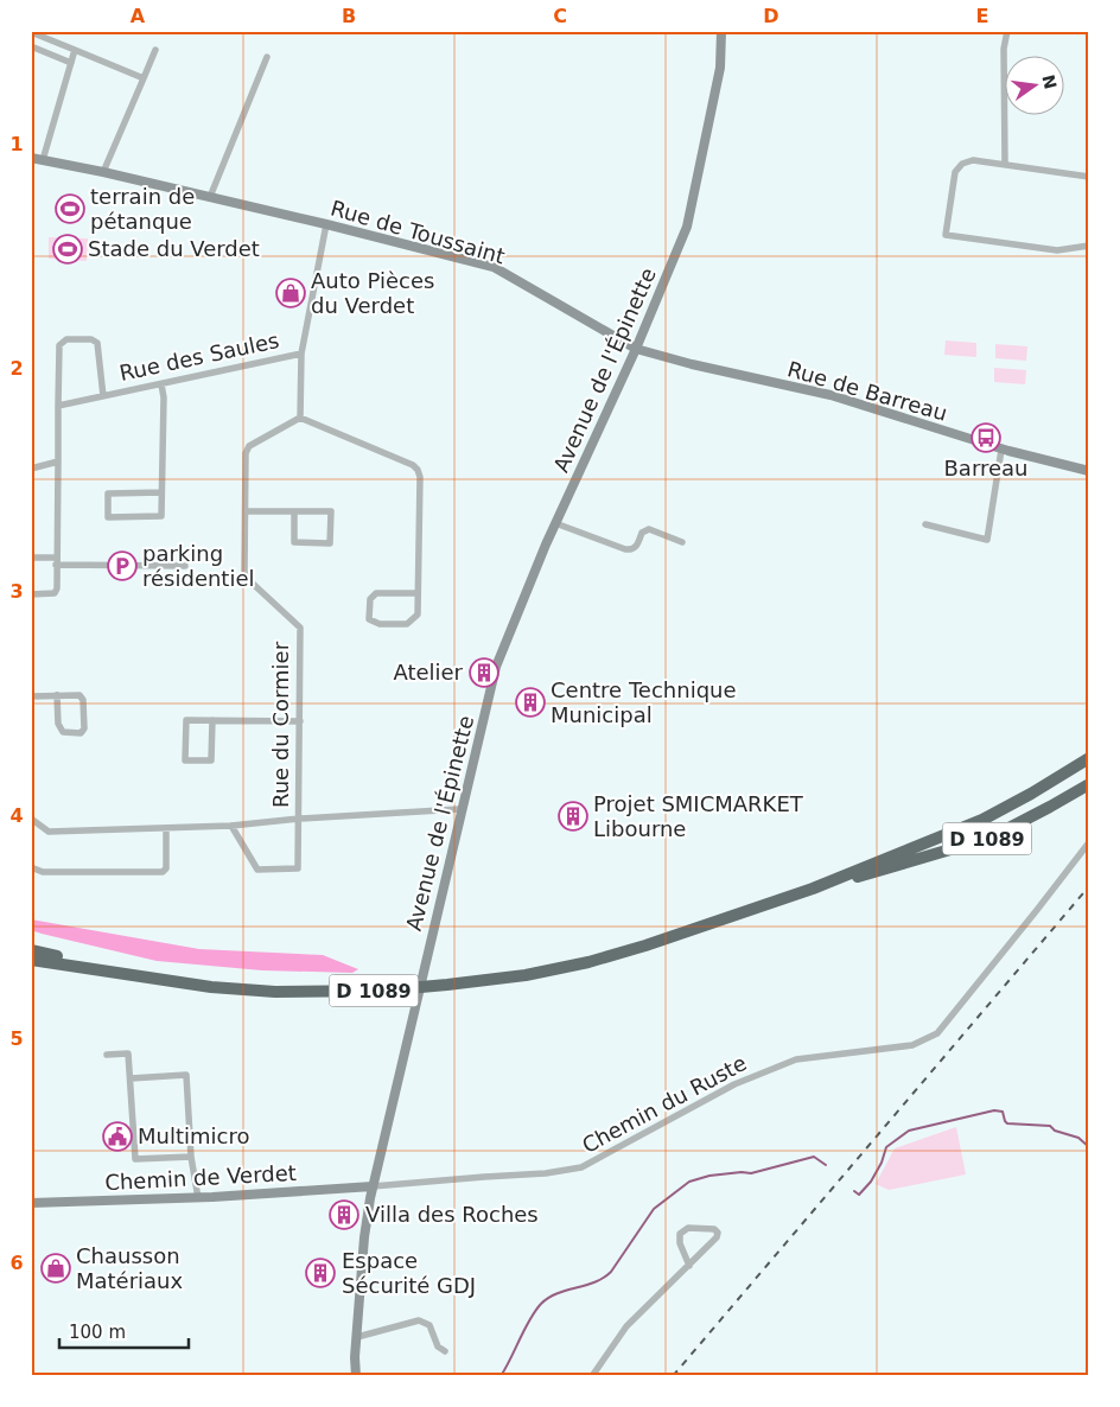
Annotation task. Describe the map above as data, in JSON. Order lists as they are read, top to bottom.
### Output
{
  "streets": {
    "highway": ["D 1089"],
    "street": [
      "Rue de Toussaint",
      "Rue des Saules",
      "Avenue de l'Épinette",
      "Rue de Barreau",
      "Rue du Cormier",
      "Chemin du Ruste",
      "Chemin de Verdet"
    ]
  },
  "crossings": [
    ["Rue de Toussaint", "Avenue de l'Épinette"],
    ["Rue de Toussaint", "Rue de Barreau"],
    ["Avenue de l'Épinette", "Rue de Barreau"],
    ["Avenue de l'Épinette", "Chemin du Ruste"],
    ["Avenue de l'Épinette", "Chemin de Verdet"],
    ["Chemin du Ruste", "Chemin de Verdet"]
  ],
  "places": {
    "sports": ["terrain de pétanque", "Stade du Verdet"],
    "shop": ["Auto Pièces du Verdet", "Chausson Matériaux"],
    "bus stop": ["Barreau"],
    "parking": ["parking résidentiel"],
    "building": [
      "Atelier",
      "Centre Technique Municipal",
      "Projet SMICMARKET Libourne",
      "Villa des Roches",
      "Espace Sécurité GDJ"
    ],
    "public building": ["Multimicro"]
  },
  "scale_bar": "100 m",
  "north": "right",
  "grid": {
    "columns": [
      "A",
      "B",
      "C",
      "D",
      "E"
    ],
    "rows": [
      "1",
      "2",
      "3",
      "4",
      "5",
      "6"
    ]
  }
}
